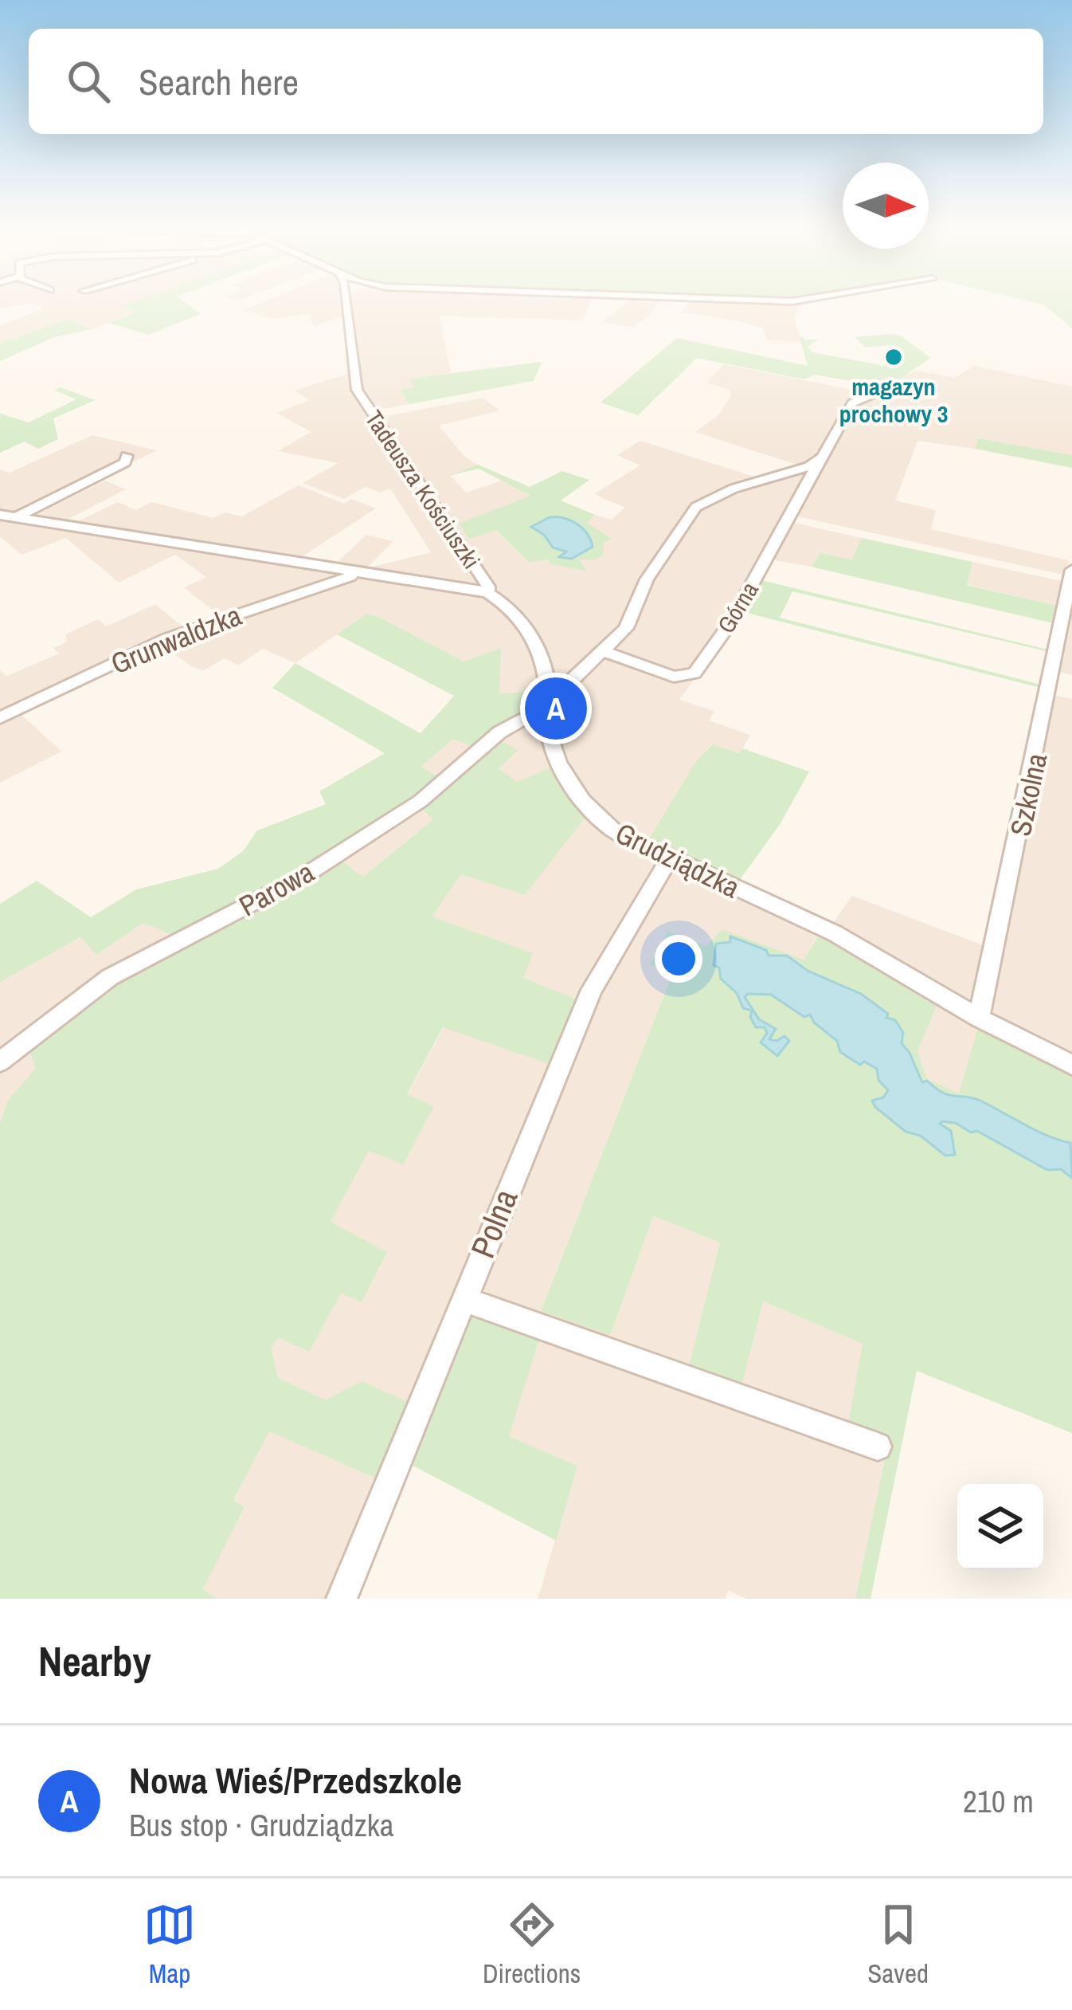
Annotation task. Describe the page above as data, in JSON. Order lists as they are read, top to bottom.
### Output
{
  "streets": {
    "street": [
      "Tadeusza Kościuszki",
      "Górna",
      "Grunwaldzka",
      "Szkolna",
      "Grudziądzka",
      "Parowa",
      "Polna"
    ]
  },
  "crossings": [
    ["Tadeusza Kościuszki", "Grudziądzka"],
    ["Górna", "Parowa"],
    ["Szkolna", "Grudziądzka"],
    ["Grudziądzka", "Parowa"],
    ["Grudziądzka", "Polna"]
  ],
  "places": ["magazyn prochowy 3"],
  "north": "right",
  "page": {
    "search": "Search here",
    "pins": "A",
    "heading": "Nearby",
    "list": [
      {
        "mark": "A",
        "name": "Nowa Wieś/Przedszkole",
        "note": "Bus stop · Grudziądzka",
        "value": "210 m"
      }
    ],
    "nav": ["Map", "Directions", "Saved"]
  }
}
